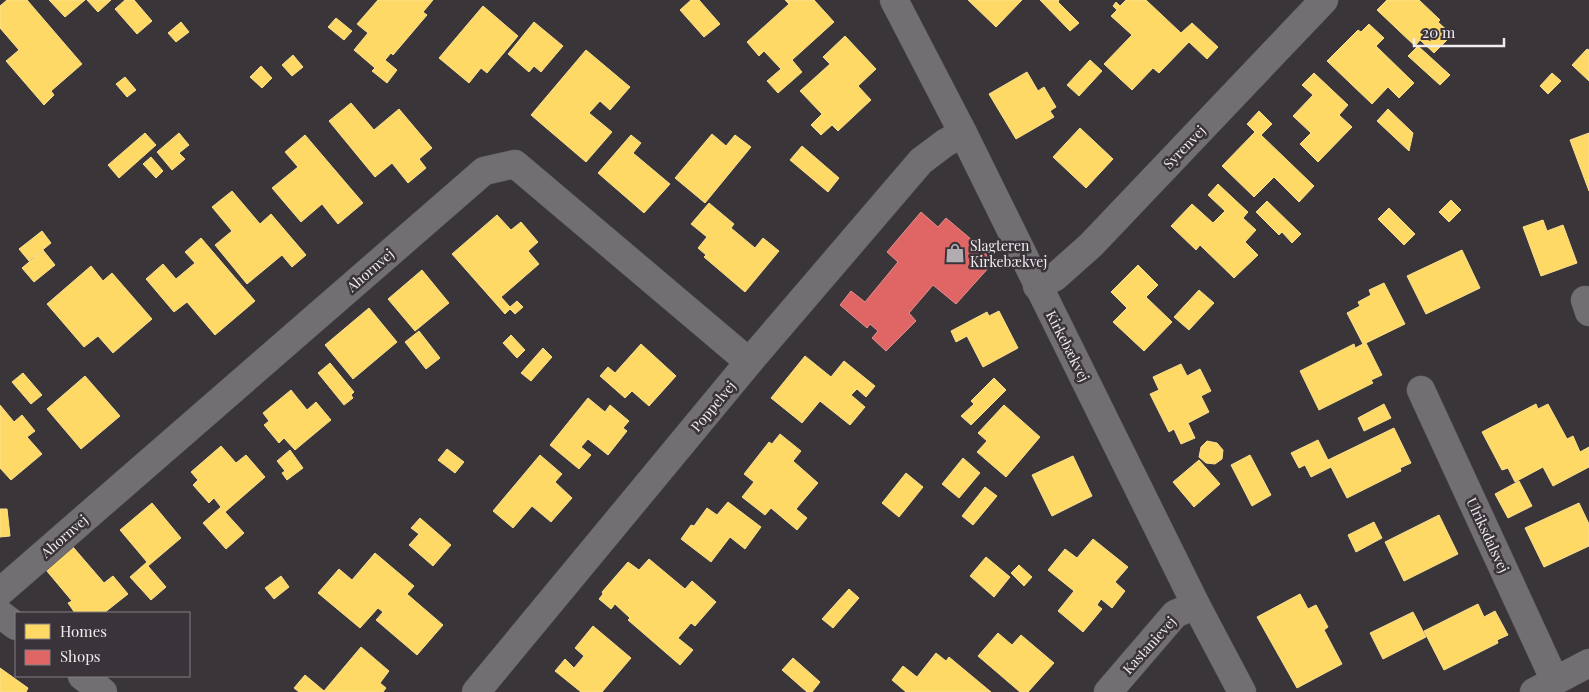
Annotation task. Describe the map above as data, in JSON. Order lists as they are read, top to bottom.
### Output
{
  "streets": {
    "street": [
      "Syrenvej",
      "Ahornvej",
      "Kirkebækvej",
      "Poppelvej",
      "Ulriksdalsvej",
      "Kastanievej"
    ]
  },
  "crossings": [
    ["Syrenvej", "Kirkebækvej"],
    ["Ahornvej", "Poppelvej"],
    ["Kirkebækvej", "Poppelvej"],
    ["Kirkebækvej", "Kastanievej"]
  ],
  "places": {
    "shop": ["Slagteren Kirkebækvej"]
  },
  "legend": ["Homes", "Shops"],
  "scale_bar": "20 m"
}
